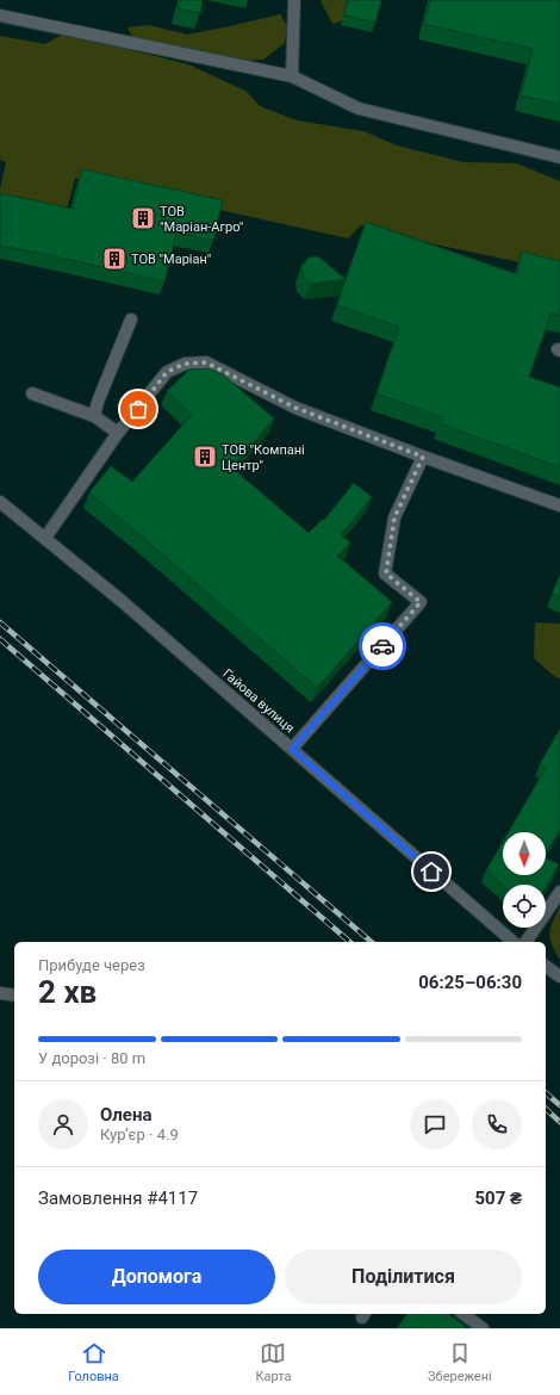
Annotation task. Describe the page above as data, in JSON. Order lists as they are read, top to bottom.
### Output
{
  "streets": {
    "street": ["Гайова вулиця"]
  },
  "places": {
    "building": ["ТОВ \"Маріан-Агро\"", "ТОВ \"Маріан\"", "ТОВ \"Компані Центр\""]
  },
  "north": "bottom",
  "page": {
    "heading": ["2 хв", "Прибуде через", "06:25–06:30"],
    "panel": [
      "Олена",
      "Кур’єр · 4.9",
      "Замовлення #4117",
      "507 ₴"
    ],
    "bar": "У дорозі · 80 m",
    "buttons": ["Допомога", "Поділитися"],
    "tabs": ["Головна", "Карта", "Збережені"]
  }
}
